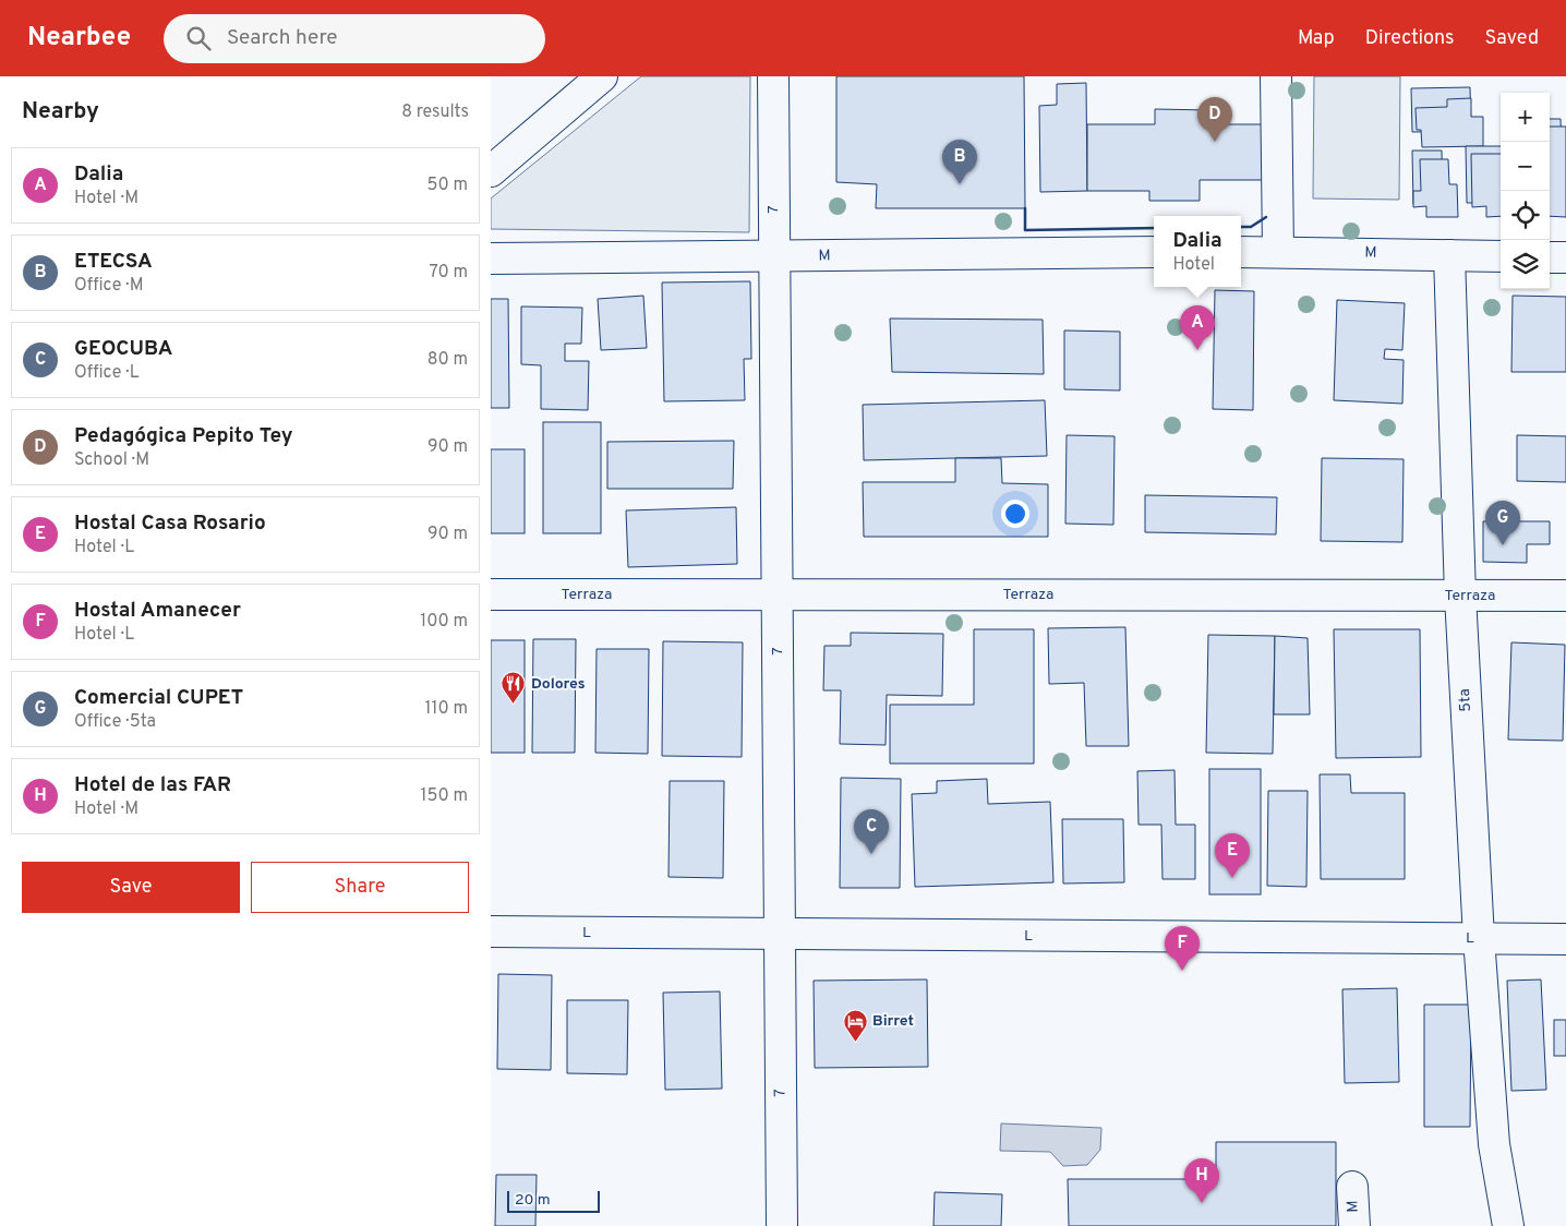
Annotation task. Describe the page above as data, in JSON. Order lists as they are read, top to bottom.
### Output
{
  "streets": {
    "street": [
      "7",
      "M",
      "Terraza",
      "5ta",
      "L"
    ]
  },
  "crossings": [
    ["7", "M"],
    ["7", "Terraza"],
    ["7", "L"],
    ["M", "5ta"],
    ["Terraza", "5ta"],
    ["5ta", "L"]
  ],
  "places": {
    "restaurant": ["Dolores"],
    "hotel": ["Birret"]
  },
  "scale_bar": "20 m",
  "page": {
    "header": "Nearbee",
    "search": "Search here",
    "nav": ["Map", "Directions", "Saved"],
    "heading": ["Nearby", "8 results"],
    "map_buttons": ["+", "−"],
    "pins": [
      "D",
      "B",
      "A",
      "G",
      "C",
      "E",
      "F",
      "H"
    ],
    "list": [
      {
        "mark": "A",
        "name": "Dalia",
        "note": "Hotel · M",
        "value": "50 m"
      },
      {
        "mark": "B",
        "name": "ETECSA",
        "note": "Office · M",
        "value": "70 m"
      },
      {
        "mark": "C",
        "name": "GEOCUBA",
        "note": "Office · L",
        "value": "80 m"
      },
      {
        "mark": "D",
        "name": "Pedagógica Pepito Tey",
        "note": "School · M",
        "value": "90 m"
      },
      {
        "mark": "E",
        "name": "Hostal Casa Rosario",
        "note": "Hotel · L",
        "value": "90 m"
      },
      {
        "mark": "F",
        "name": "Hostal Amanecer",
        "note": "Hotel · L",
        "value": "100 m"
      },
      {
        "mark": "G",
        "name": "Comercial CUPET",
        "note": "Office · 5ta",
        "value": "110 m"
      },
      {
        "mark": "H",
        "name": "Hotel de las FAR",
        "note": "Hotel · M",
        "value": "150 m"
      }
    ],
    "popup": ["Dalia", "Hotel"],
    "buttons": ["Save", "Share"],
    "scale": "20 m"
  }
}
